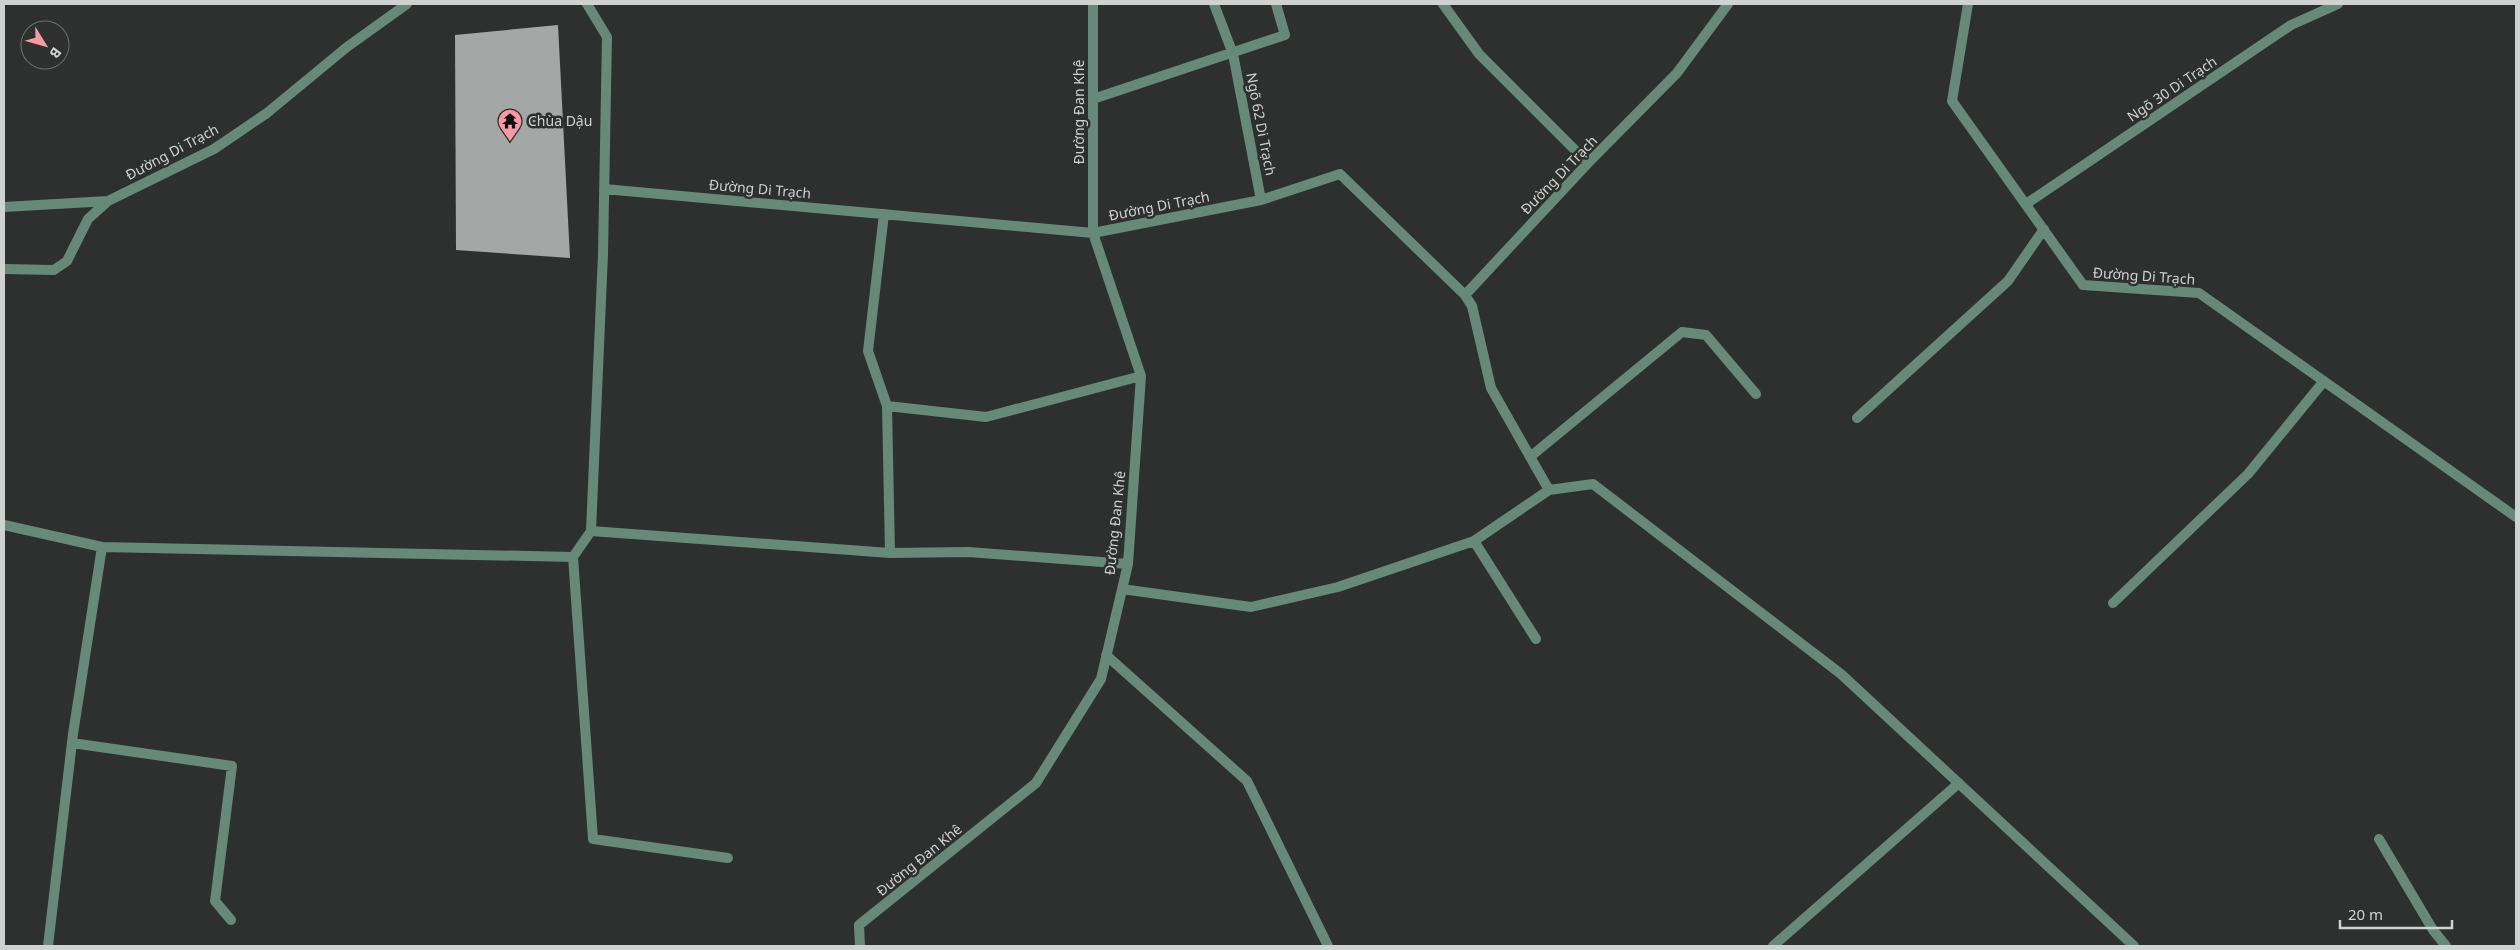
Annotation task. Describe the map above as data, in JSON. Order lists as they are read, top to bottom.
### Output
{
  "streets": {
    "street": [
      "Ngõ 30 Di Trạch",
      "Đường Đan Khê",
      "Ngõ 62 Di Trạch",
      "Đường Di Trạch"
    ]
  },
  "crossings": [
    ["Ngõ 30 Di Trạch", "Đường Di Trạch"],
    ["Đường Đan Khê", "Đường Di Trạch"],
    ["Ngõ 62 Di Trạch", "Đường Di Trạch"]
  ],
  "places": {
    "temple": ["Chùa Dậu"]
  },
  "scale_bar": "20 m",
  "north": "bottom right"
}
